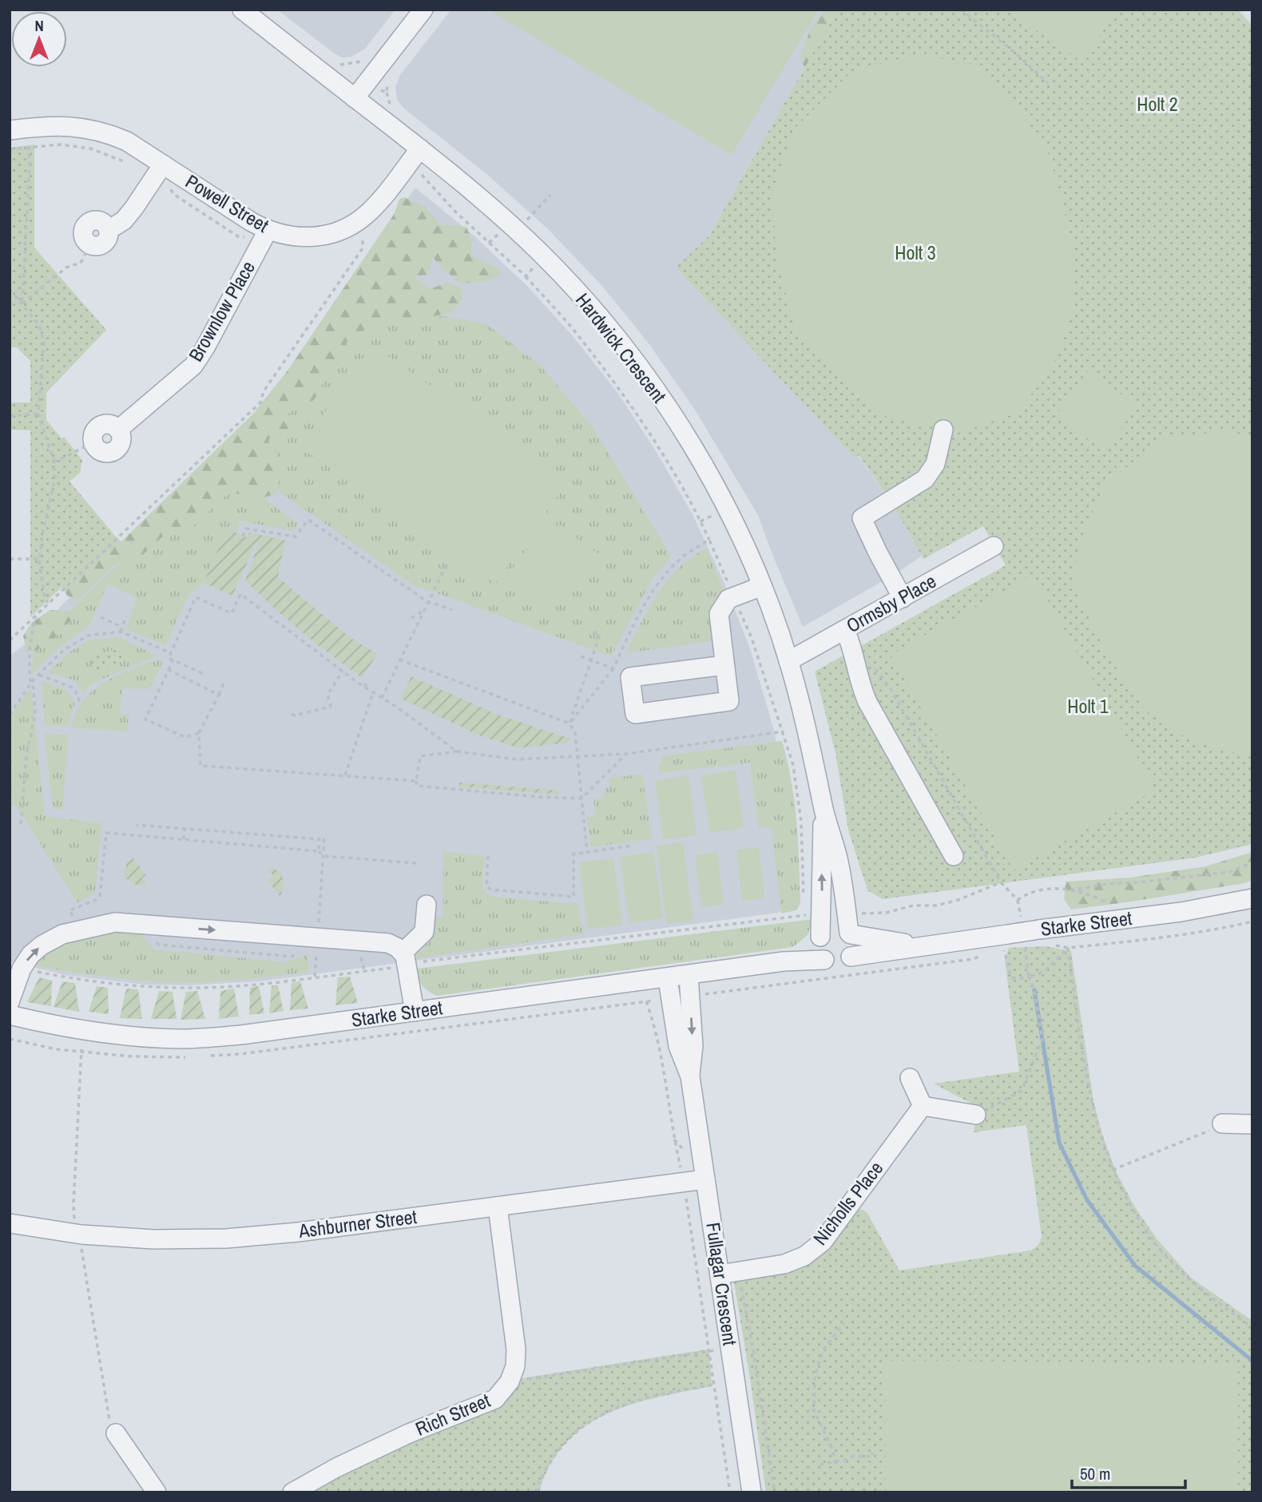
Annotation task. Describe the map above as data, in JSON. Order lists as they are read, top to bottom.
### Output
{
  "streets": {
    "street": [
      "Powell Street",
      "Brownlow Place",
      "Hardwick Crescent",
      "Ormsby Place",
      "Starke Street",
      "Nicholls Place",
      "Ashburner Street",
      "Fullagar Crescent",
      "Rich Street"
    ]
  },
  "crossings": [
    ["Powell Street", "Brownlow Place"],
    ["Powell Street", "Hardwick Crescent"],
    ["Hardwick Crescent", "Ormsby Place"],
    ["Hardwick Crescent", "Starke Street"],
    ["Starke Street", "Fullagar Crescent"],
    ["Nicholls Place", "Fullagar Crescent"],
    ["Ashburner Street", "Fullagar Crescent"],
    ["Ashburner Street", "Rich Street"]
  ],
  "parks": ["Holt 2", "Holt 3", "Holt 1"],
  "scale_bar": "50 m",
  "north": "top"
}
